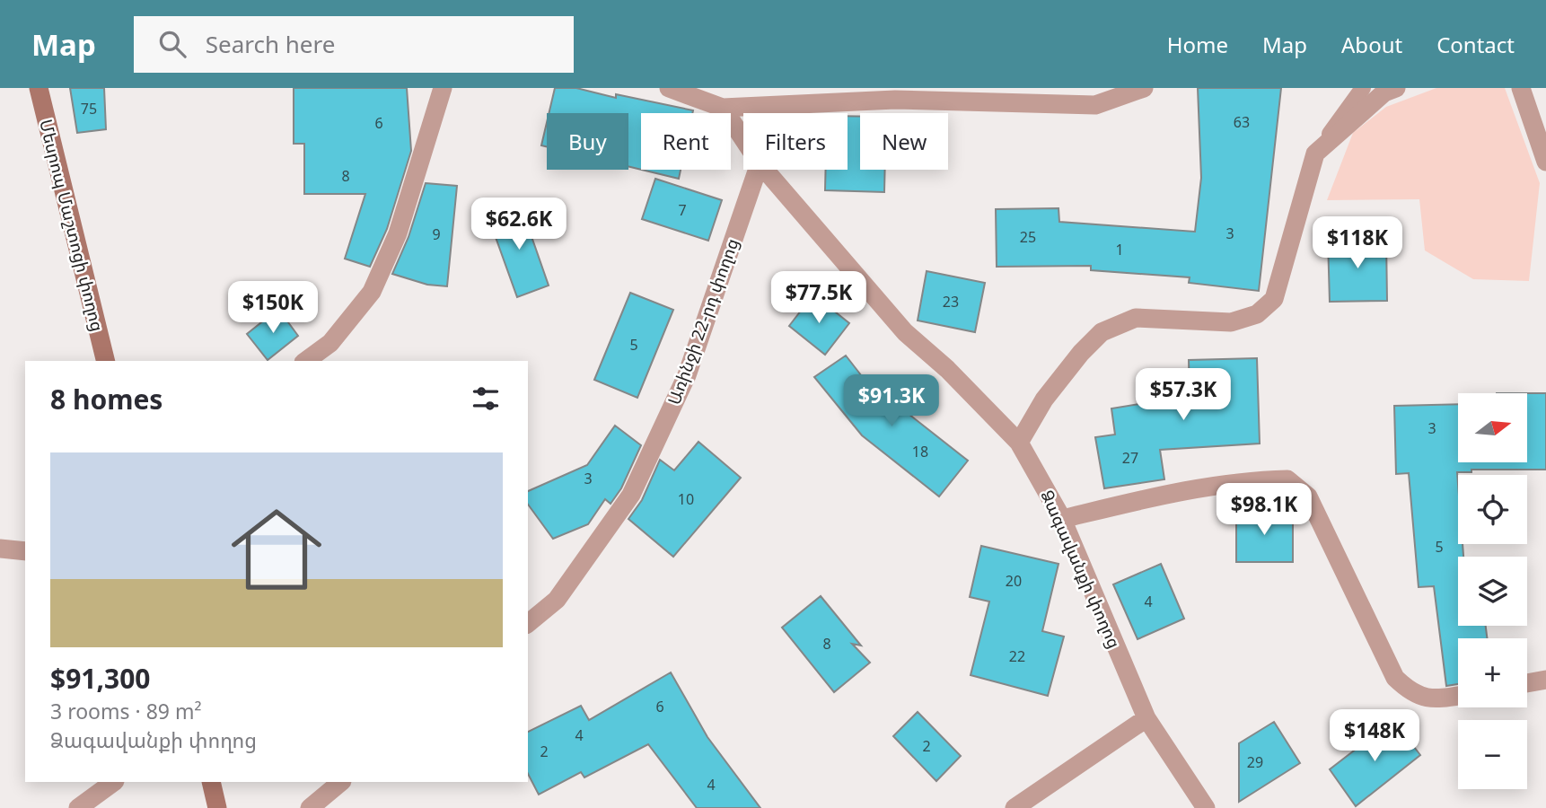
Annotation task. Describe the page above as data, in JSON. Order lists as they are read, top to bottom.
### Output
{
  "streets": {
    "street": ["Մեսրոպ Մաշտոցի փողոց", "Առինջի 22-րդ փողոց", "Ձագավանքի փողոց"]
  },
  "house_numbers": [
    "75",
    "63",
    "6",
    "8",
    "7",
    "3",
    "9",
    "25",
    "1",
    "23",
    "5",
    "3",
    "18",
    "27",
    "3",
    "10",
    "5",
    "20",
    "4",
    "8",
    "22",
    "6",
    "4",
    "2",
    "2",
    "29",
    "4"
  ],
  "north": "right",
  "page": {
    "header": "Map",
    "search": "Search here",
    "nav": [
      "Home",
      "Map",
      "About",
      "Contact"
    ],
    "chip": [
      "Buy",
      "Rent",
      "Filters",
      "New"
    ],
    "price": [
      "$62.6K",
      "$118K",
      "$77.5K",
      "$150K",
      "$57.3K",
      "$91.3K",
      "$98.1K",
      "$148K"
    ],
    "heading": "8 homes",
    "map_buttons": ["+", "−"],
    "list": [
      {
        "name": "$91,300",
        "note": "3 rooms · 89 m² · Ձագավանքի փողոց"
      }
    ]
  }
}
